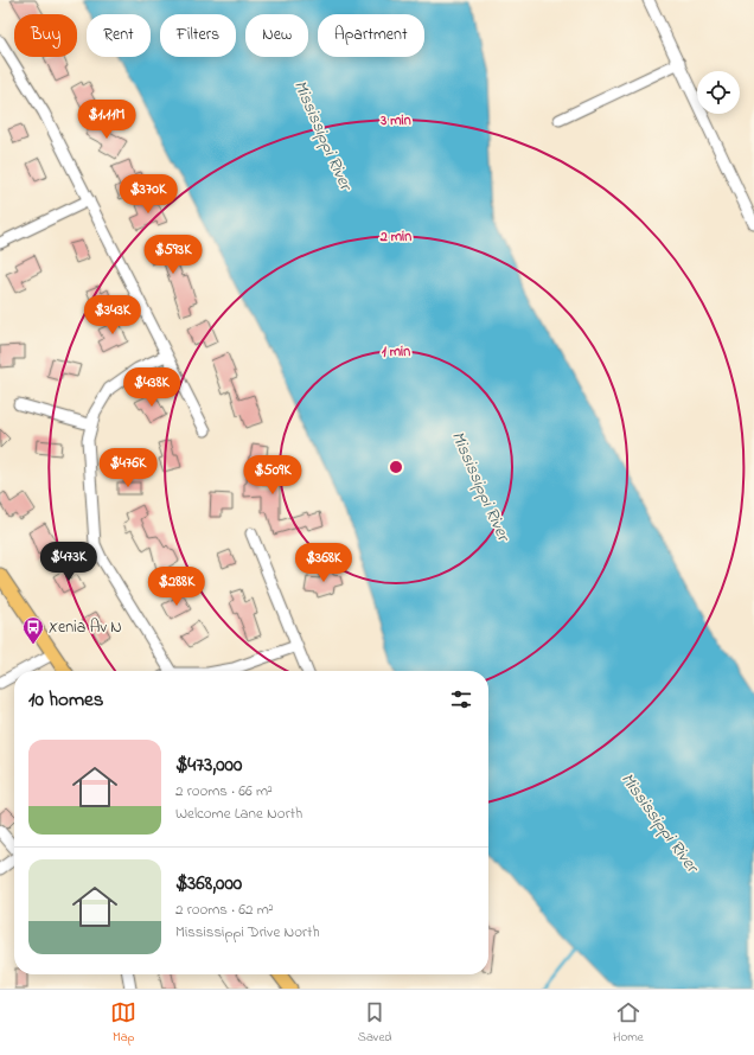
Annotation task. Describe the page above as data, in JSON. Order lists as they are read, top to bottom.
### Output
{
  "water": ["Mississippi River"],
  "places": {
    "bus stop": ["Xenia Av N"]
  },
  "page": {
    "chip": [
      "Buy",
      "Rent",
      "Filters",
      "New",
      "Apartment"
    ],
    "price": [
      "$1.11M",
      "$370K",
      "$593K",
      "$343K",
      "$438K",
      "$476K",
      "$509K",
      "$473K",
      "$368K",
      "$288K"
    ],
    "heading": "10 homes",
    "list": [
      {
        "name": "$473,000",
        "note": "2 rooms · 66 m² · Welcome Lane North"
      },
      {
        "name": "$368,000",
        "note": "2 rooms · 62 m² · Mississippi Drive North"
      }
    ],
    "tabs": ["Map", "Saved", "Home"]
  },
  "rings": ["3 min", "2 min", "1 min"]
}
